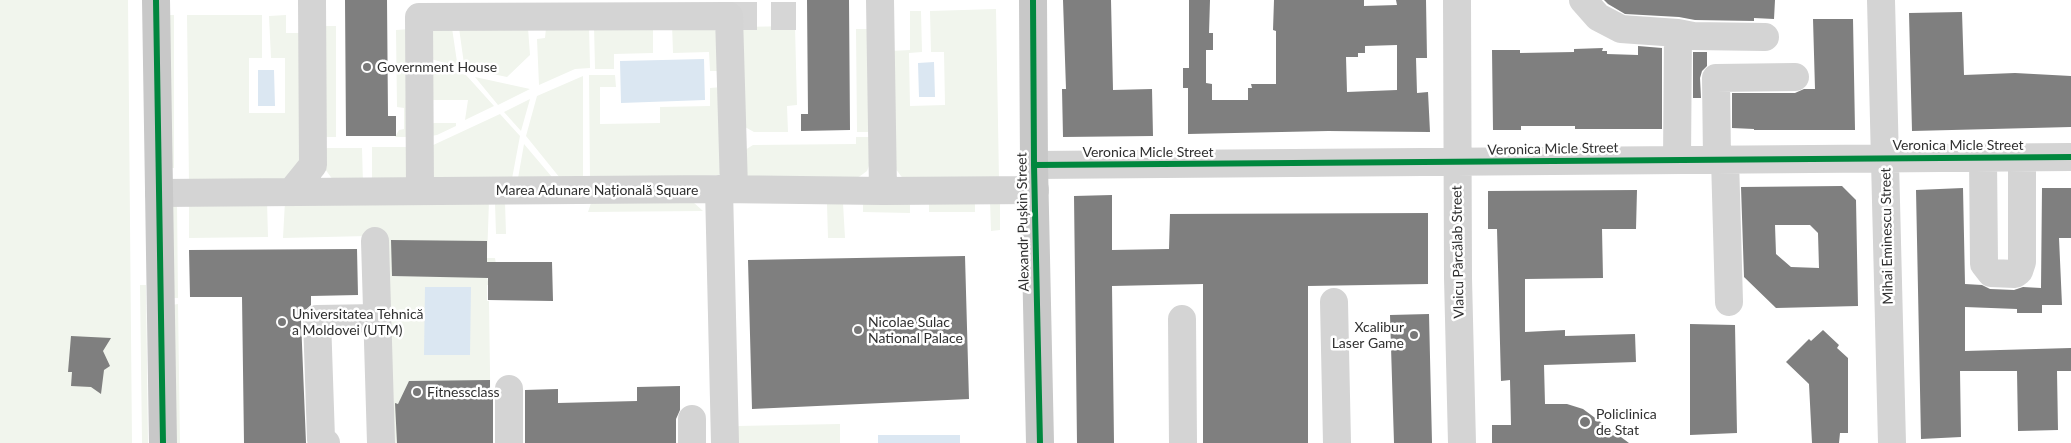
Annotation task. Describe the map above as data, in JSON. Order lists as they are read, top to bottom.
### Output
{
  "streets": {
    "main road": ["Alexandr Pușkin Street"],
    "street": [
      "Veronica Micle Street",
      "Marea Adunare Națională Square",
      "Mihai Eminescu Street",
      "Vlaicu Pârcălab Street"
    ]
  },
  "crossings": [
    ["Veronica Micle Street", "Marea Adunare Națională Square"],
    ["Veronica Micle Street", "Alexandr Pușkin Street"],
    ["Veronica Micle Street", "Mihai Eminescu Street"],
    ["Veronica Micle Street", "Vlaicu Pârcălab Street"],
    ["Marea Adunare Națională Square", "Alexandr Pușkin Street"]
  ],
  "places": [
    "Government House",
    "Universitatea Tehnică a Moldovei (UTM)",
    "Nicolae Sulac National Palace",
    "Xcalibur Laser Game",
    "Fitnessclass",
    "Policlinica de Stat"
  ]
}
